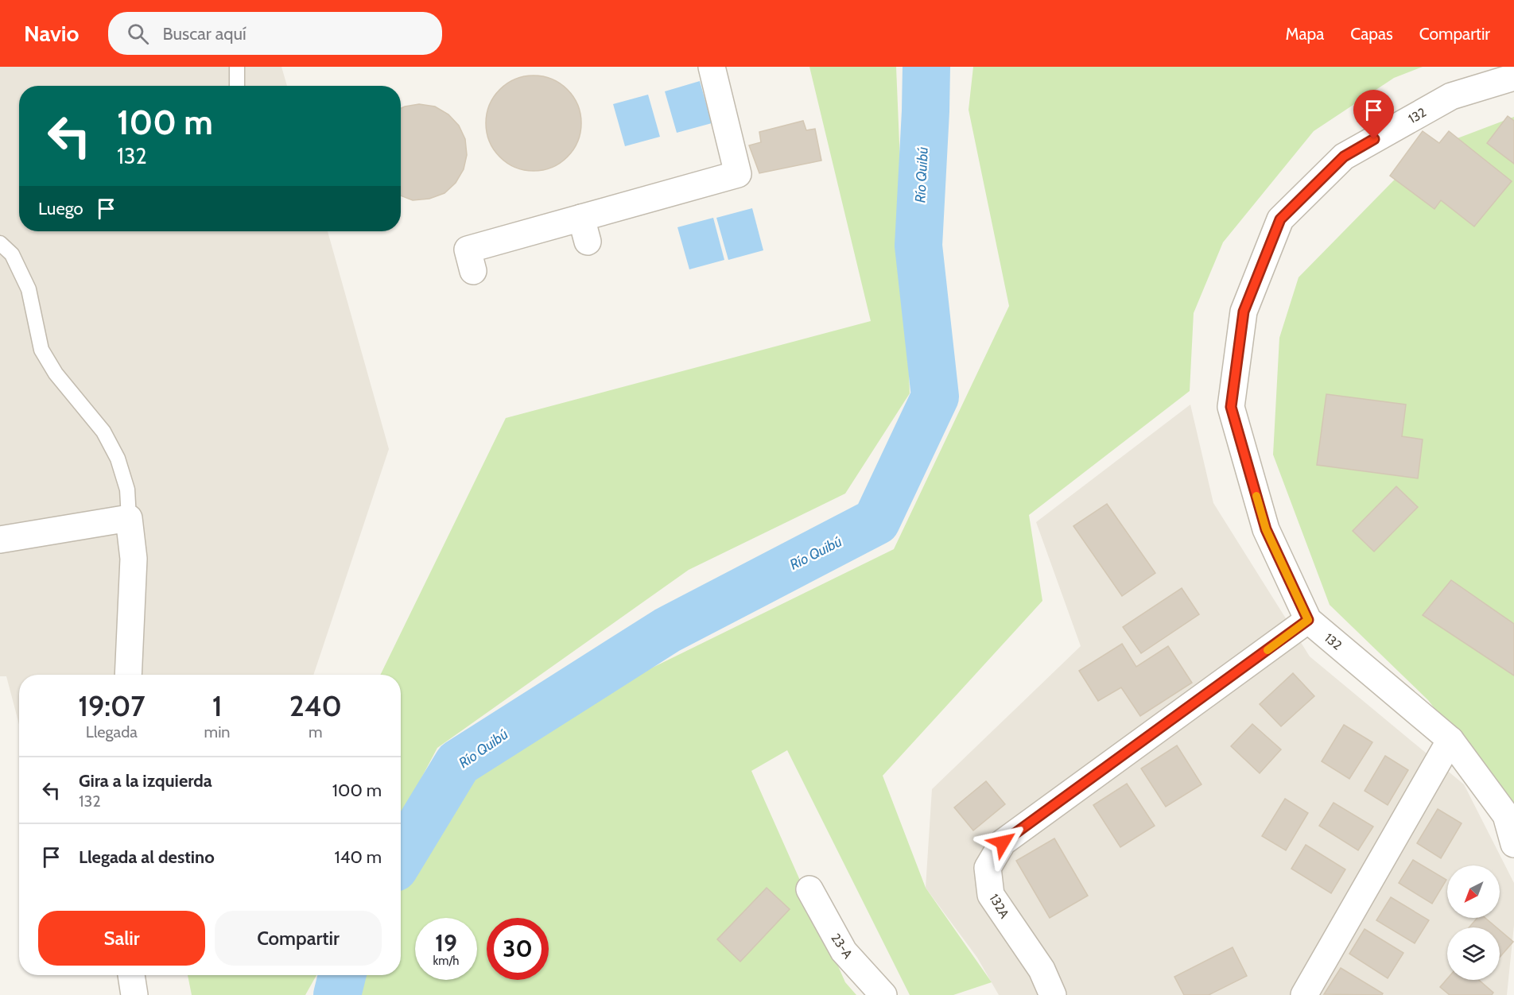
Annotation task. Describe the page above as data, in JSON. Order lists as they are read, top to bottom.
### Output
{
  "streets": {
    "street": ["132", "132A", "23-A"]
  },
  "crossings": [
    ["132", "132A"]
  ],
  "water": ["Río Quibú"],
  "north": "bottom left",
  "page": {
    "header": "Navio",
    "search": "Buscar aquí",
    "nav": ["Mapa", "Capas", "Compartir"],
    "turn": ["100 m", "132"],
    "then": "Luego",
    "eta": [
      "19:07",
      "Llegada",
      "1",
      "min",
      "240",
      "m"
    ],
    "list": [
      {
        "name": "Gira a la izquierda",
        "note": "132",
        "value": "100 m"
      },
      {
        "name": "Llegada al destino",
        "value": "140 m"
      }
    ],
    "buttons": ["Salir", "Compartir"],
    "speed": "19 km/h",
    "limit": "30"
  }
}
